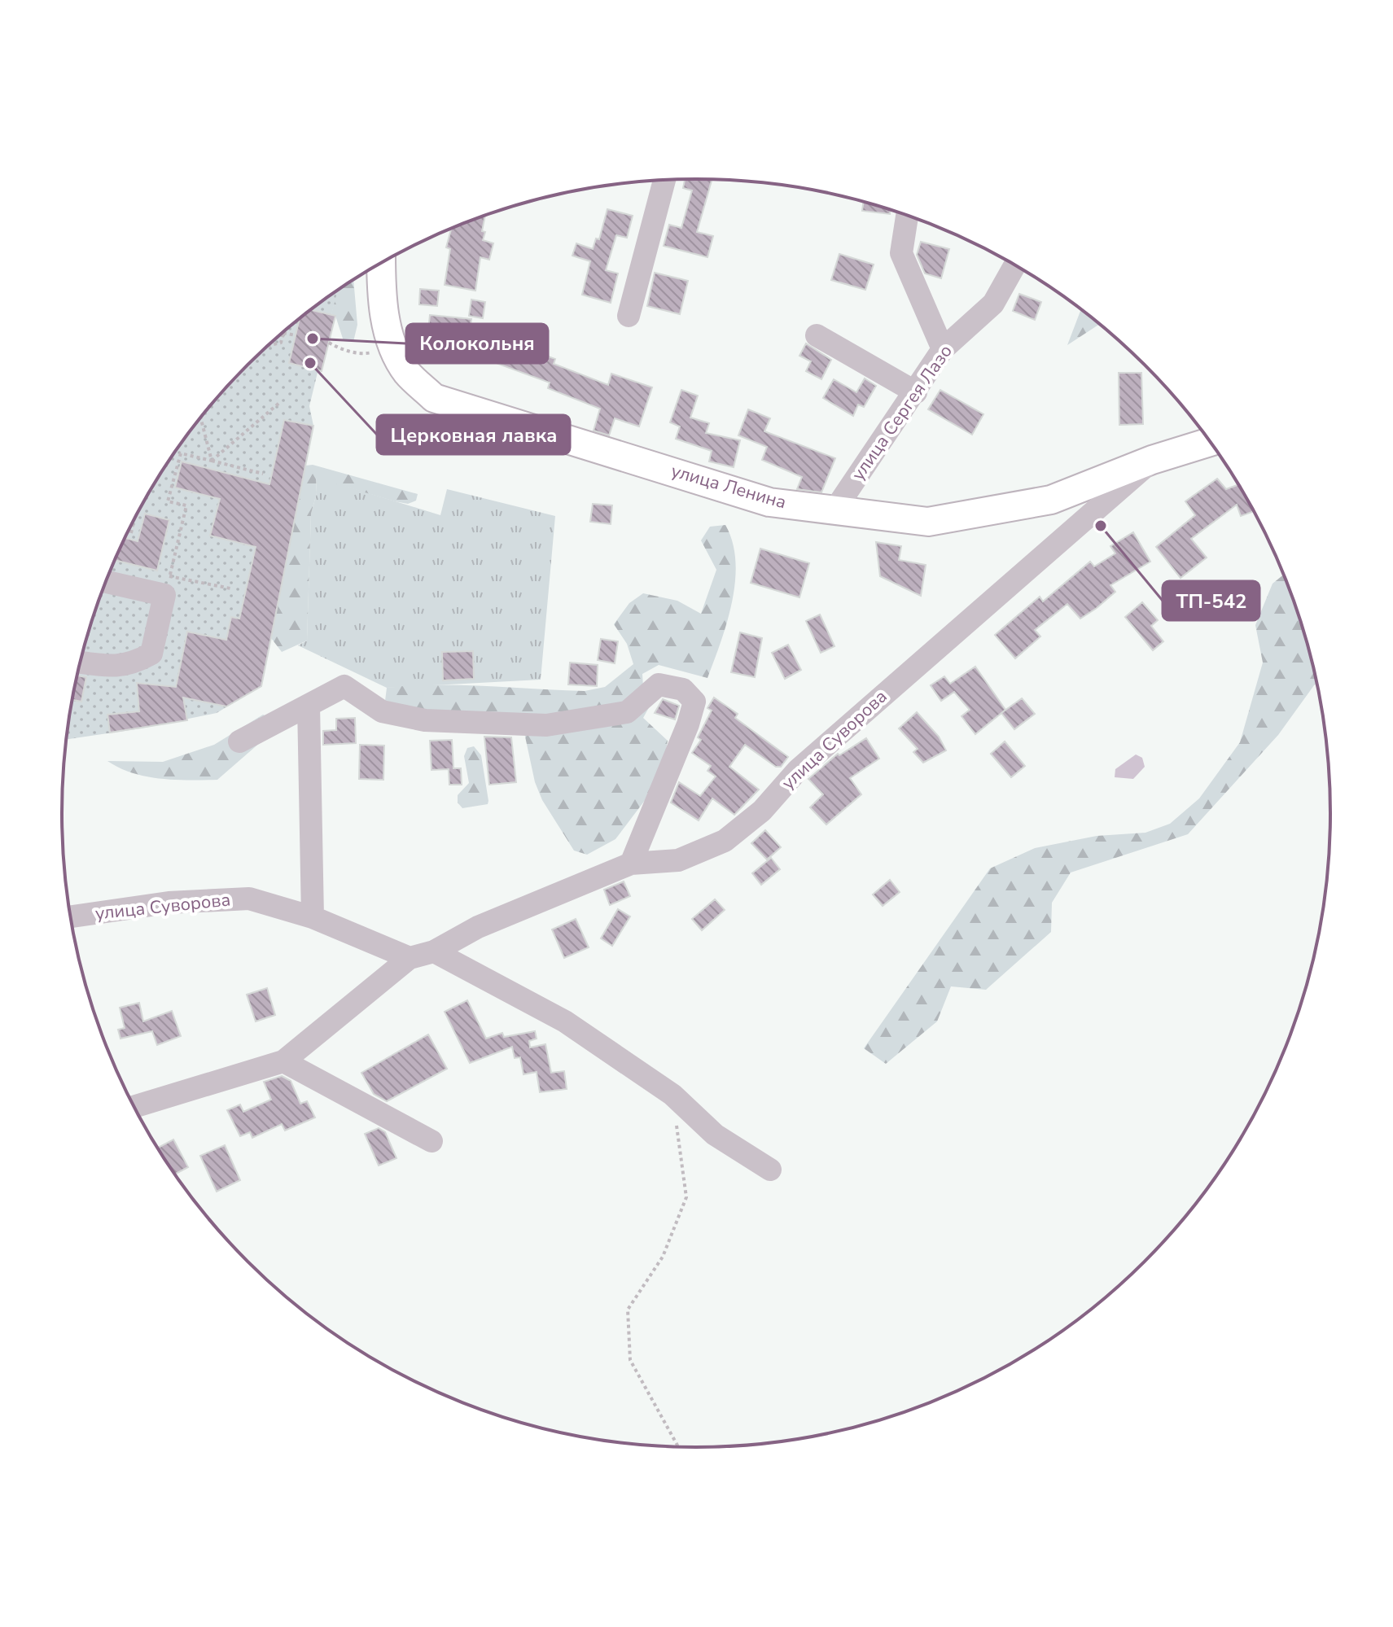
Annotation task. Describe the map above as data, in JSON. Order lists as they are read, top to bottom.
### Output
{
  "streets": {
    "main road": ["улица Ленина"],
    "street": ["улица Сергея Лазо", "улица Суворова"]
  },
  "crossings": [
    ["улица Сергея Лазо", "улица Ленина"],
    ["улица Ленина", "улица Суворова"]
  ],
  "places": ["Колокольня", "Церковная лавка", "ТП-542"]
}
